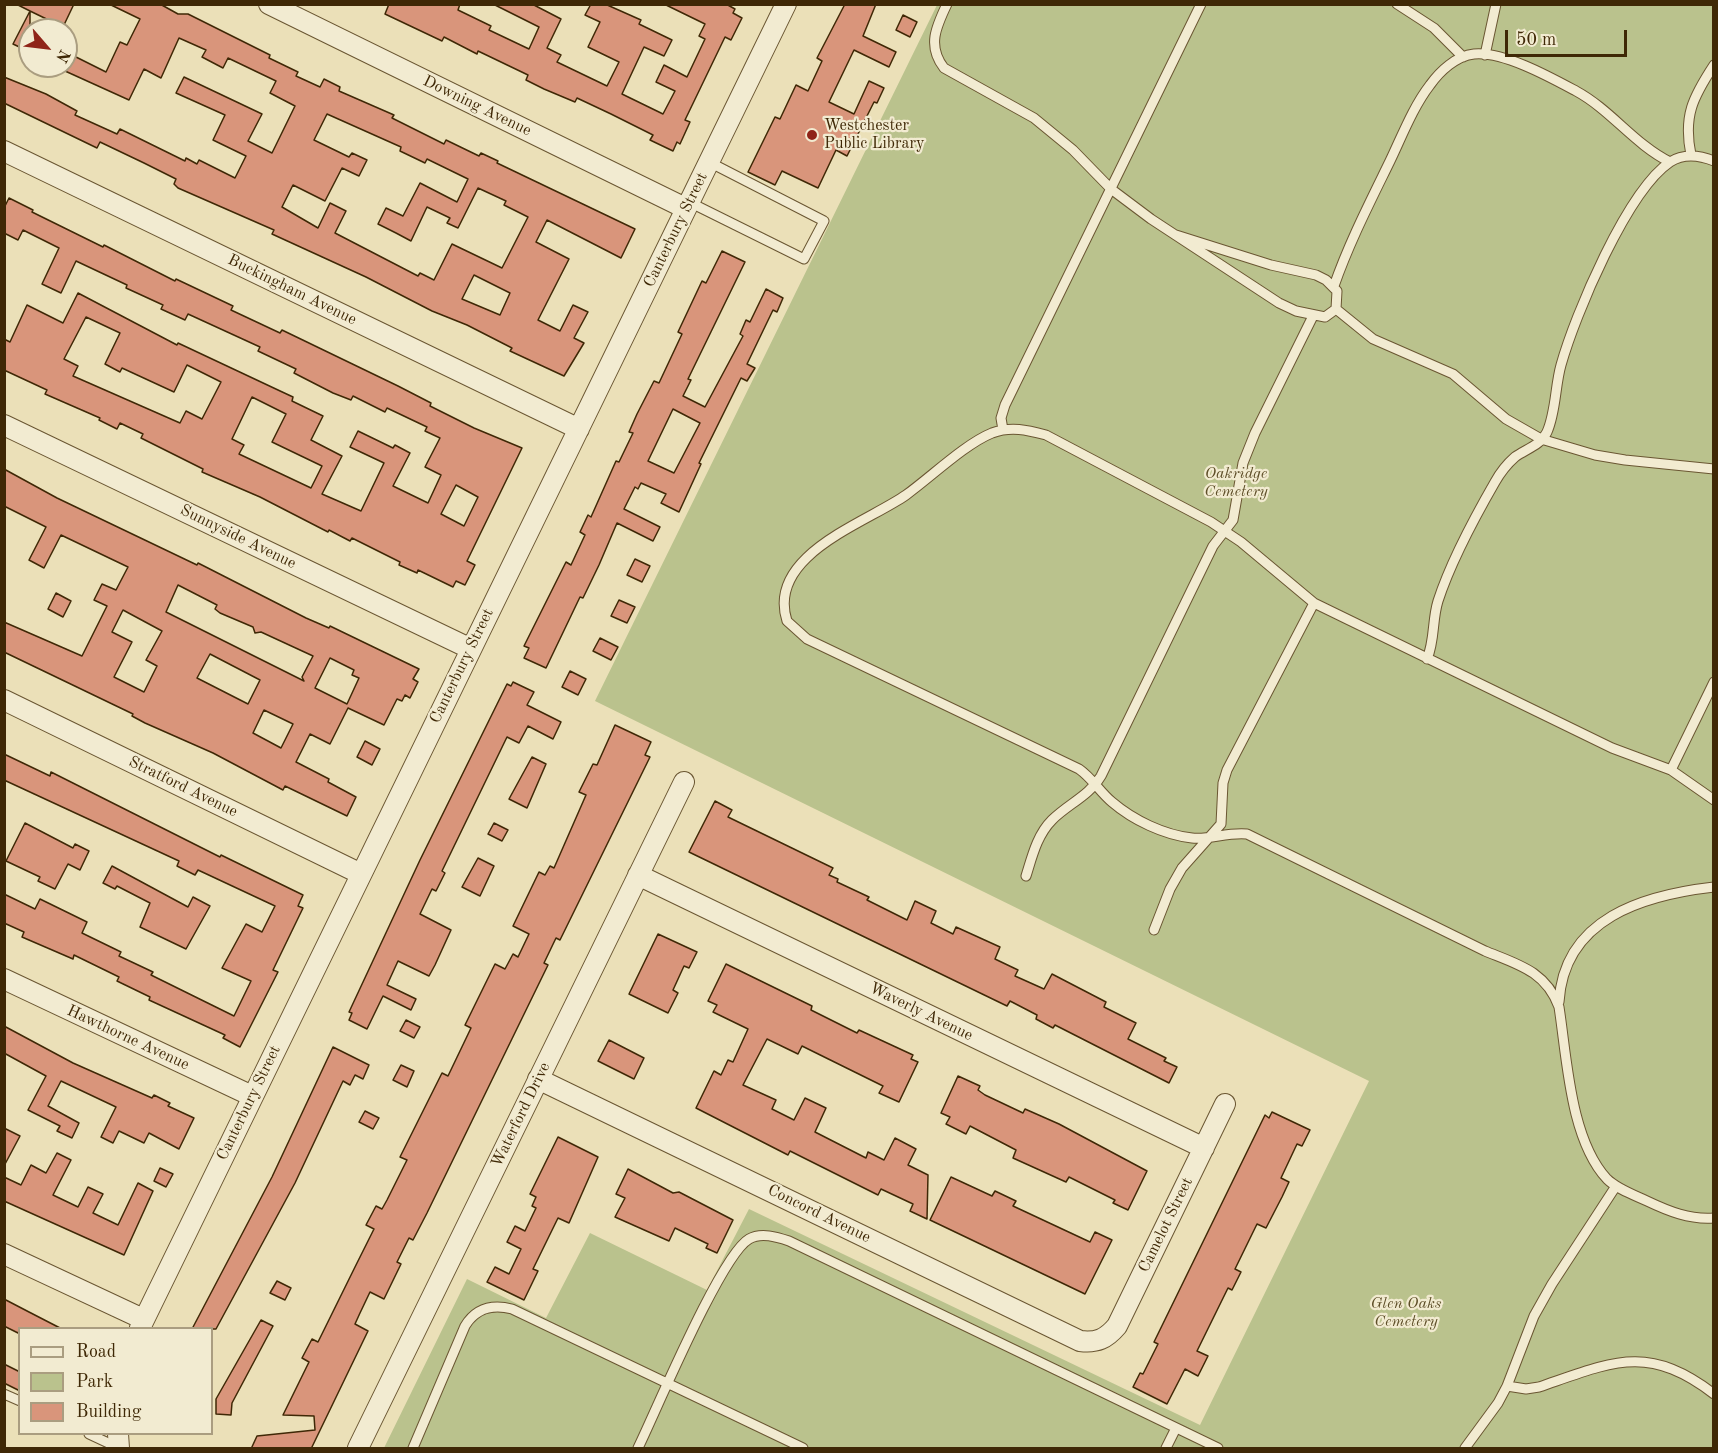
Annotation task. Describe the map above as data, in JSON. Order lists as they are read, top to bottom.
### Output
{
  "streets": {
    "street": [
      "Downing Avenue",
      "Canterbury Street",
      "Buckingham Avenue",
      "Sunnyside Avenue",
      "Stratford Avenue",
      "Waverly Avenue",
      "Hawthorne Avenue",
      "Waterford Drive",
      "Concord Avenue",
      "Camelot Street"
    ]
  },
  "crossings": [
    ["Downing Avenue", "Canterbury Street"],
    ["Canterbury Street", "Buckingham Avenue"],
    ["Canterbury Street", "Sunnyside Avenue"],
    ["Canterbury Street", "Stratford Avenue"],
    ["Canterbury Street", "Hawthorne Avenue"],
    ["Waverly Avenue", "Waterford Drive"],
    ["Waverly Avenue", "Camelot Street"],
    ["Waterford Drive", "Concord Avenue"],
    ["Concord Avenue", "Camelot Street"]
  ],
  "parks": ["Oakridge Cemetery", "Glen Oaks Cemetery"],
  "places": ["Westchester Public Library"],
  "legend": ["Road", "Park", "Building"],
  "scale_bar": "50 m",
  "north": "bottom right"
}
